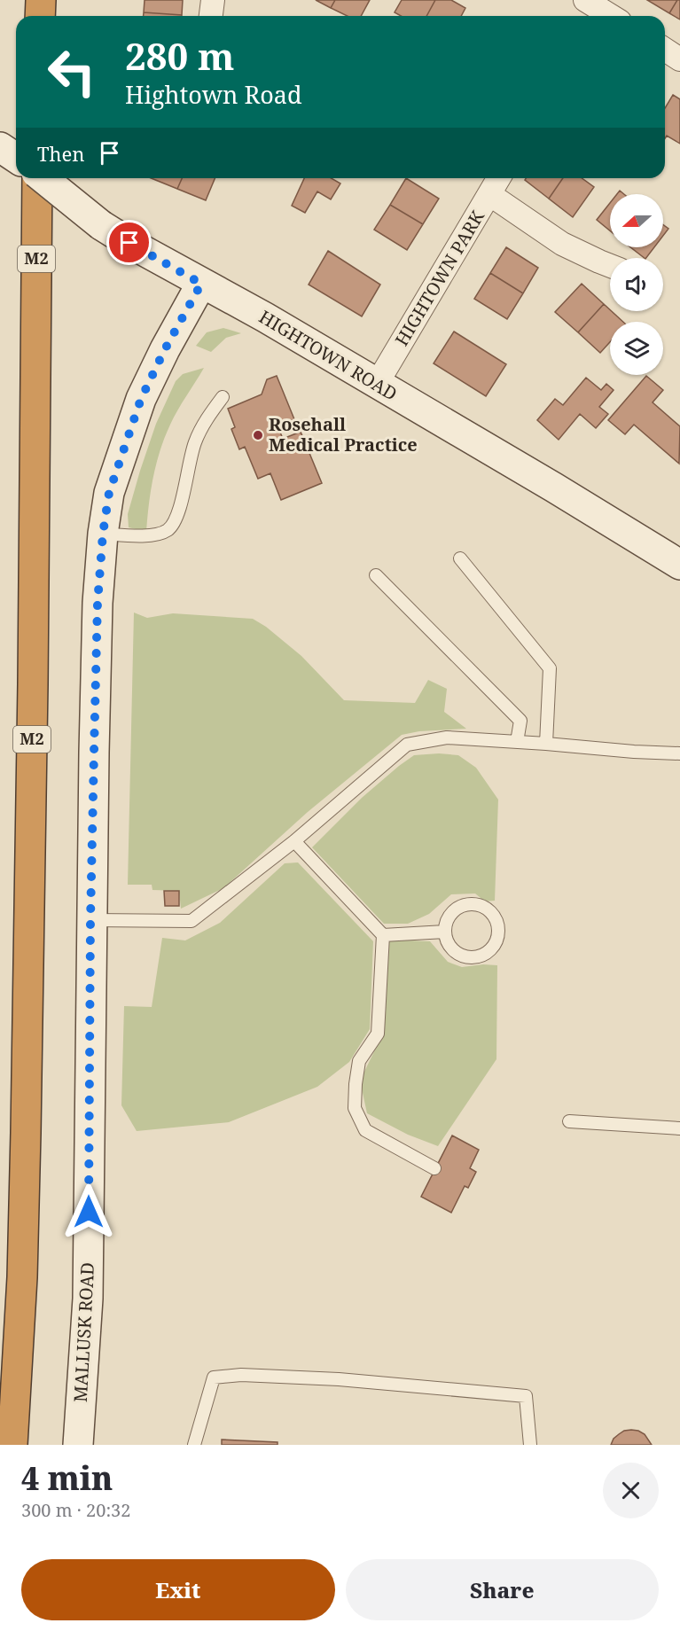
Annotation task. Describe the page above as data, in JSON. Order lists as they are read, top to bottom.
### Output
{
  "streets": {
    "highway": ["M2"],
    "main road": ["HIGHTOWN ROAD", "MALLUSK ROAD"],
    "street": ["HIGHTOWN PARK"]
  },
  "crossings": [
    ["HIGHTOWN PARK", "HIGHTOWN ROAD"],
    ["HIGHTOWN ROAD", "MALLUSK ROAD"]
  ],
  "places": ["Rosehall Medical Practice"],
  "north": "left",
  "page": {
    "turn": ["280 m", "Hightown Road"],
    "then": "Then",
    "heading": ["4 min", "300 m · 20:32"],
    "buttons": ["Exit", "Share"]
  }
}
